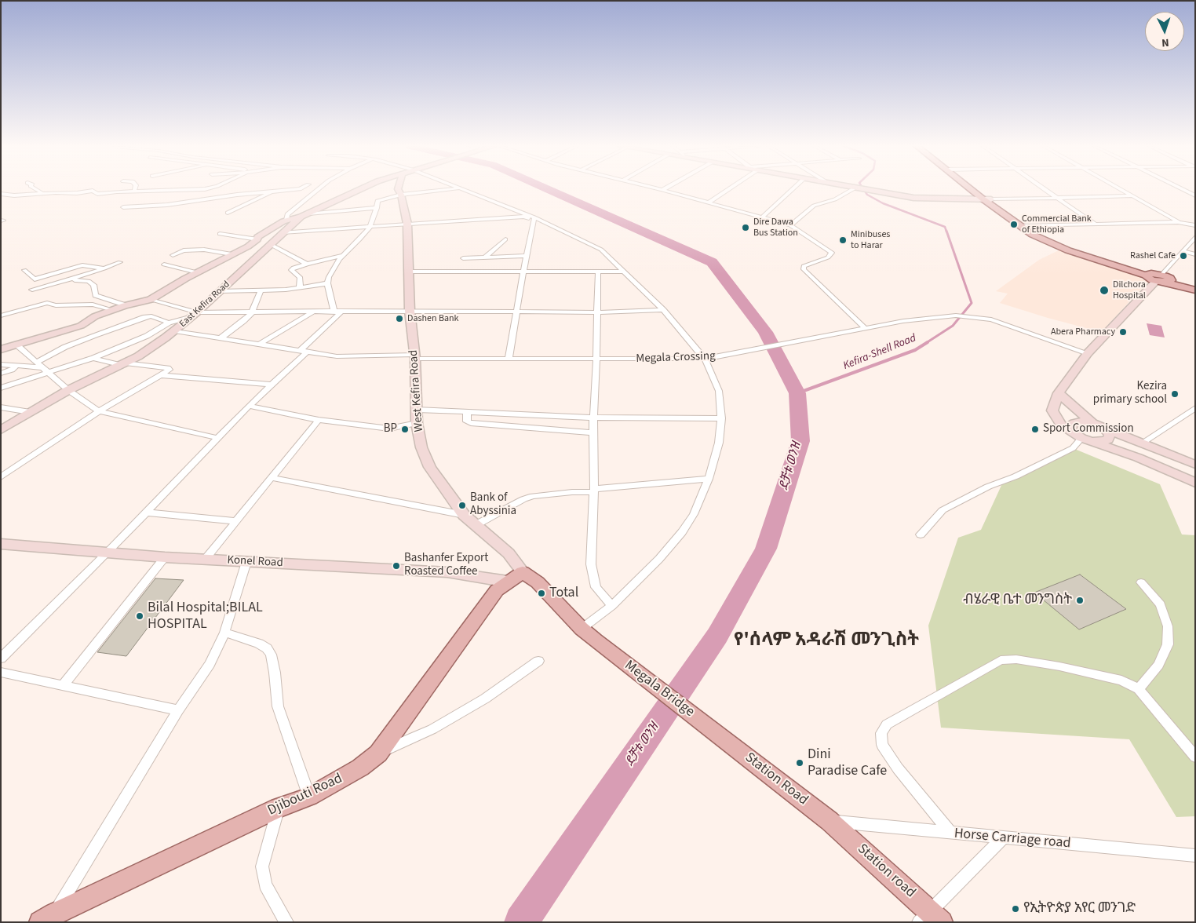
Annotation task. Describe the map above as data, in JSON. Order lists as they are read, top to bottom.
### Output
{
  "streets": {
    "main road": [
      "East Kefira Road",
      "West Kefira Road",
      "Konel Road",
      "Megala Bridge",
      "Station Road",
      "Djibouti Road",
      "Station road"
    ],
    "street": ["Megala Crossing", "Horse Carriage road"]
  },
  "crossings": [
    ["East Kefira Road", "Megala Crossing"],
    ["Megala Crossing", "West Kefira Road"],
    ["West Kefira Road", "Konel Road"],
    ["West Kefira Road", "Megala Bridge"],
    ["West Kefira Road", "Djibouti Road"],
    ["Konel Road", "Megala Bridge"],
    ["Konel Road", "Djibouti Road"],
    ["Megala Bridge", "Station Road"],
    ["Megala Bridge", "Djibouti Road"],
    ["Station Road", "Horse Carriage road"],
    ["Station Road", "Station road"],
    ["Horse Carriage road", "Station road"]
  ],
  "districts": ["የ'ሰላም አዳራሽ መንጊስት"],
  "water": ["Kefira-Shell Road", "ደቻቱ ወንዝ"],
  "places": [
    "Commercial Bank of Ethiopia",
    "Dire Dawa Bus Station",
    "Minibuses to Harar",
    "Rashel Cafe",
    "Dilchora Hospital",
    "Dashen Bank",
    "Abera Pharmacy",
    "Kezira primary school",
    "BP",
    "Sport Commission",
    "Bank of Abyssinia",
    "Bashanfer Export Roasted Coffee",
    "Total",
    "ብሄራዊ ቤተ መንግስት",
    "Bilal Hospital;BILAL HOSPITAL",
    "Dini Paradise Cafe",
    "የኢትዮጵያ አየር መንገድ"
  ],
  "north": "bottom"
}
